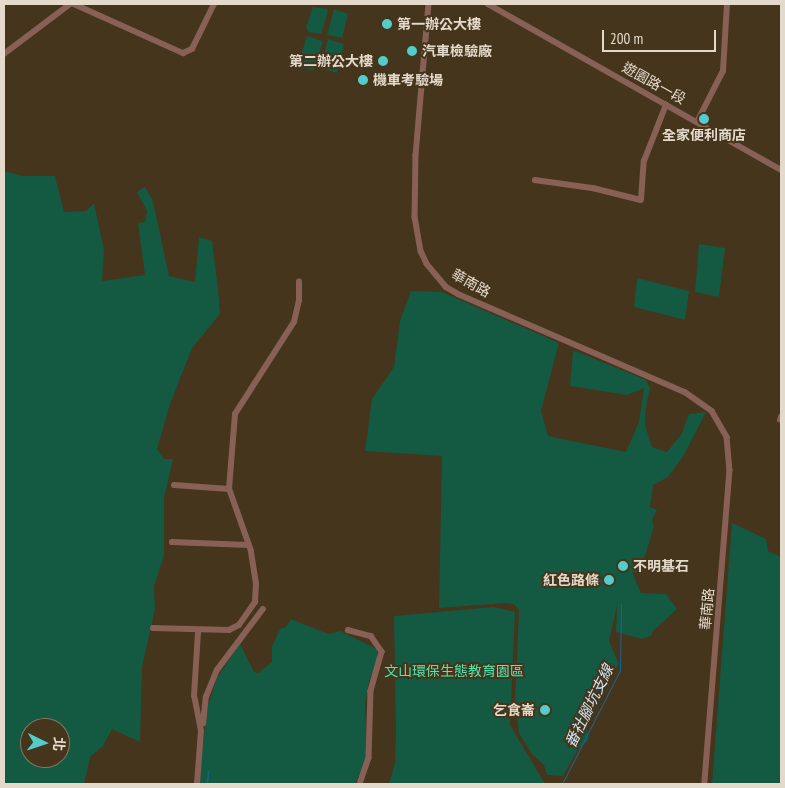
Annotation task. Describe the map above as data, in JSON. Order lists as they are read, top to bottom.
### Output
{
  "streets": {
    "street": ["遊園路一段", "華南路"]
  },
  "water": ["番社腳坑支線"],
  "parks": ["文山環保生態教育園區"],
  "places": [
    "第一辦公大樓",
    "汽車檢驗廠",
    "第二辦公大樓",
    "機車考驗場",
    "全家便利商店",
    "不明基石",
    "紅色路條",
    "乞食崙"
  ],
  "scale_bar": "200 m",
  "north": "right"
}
